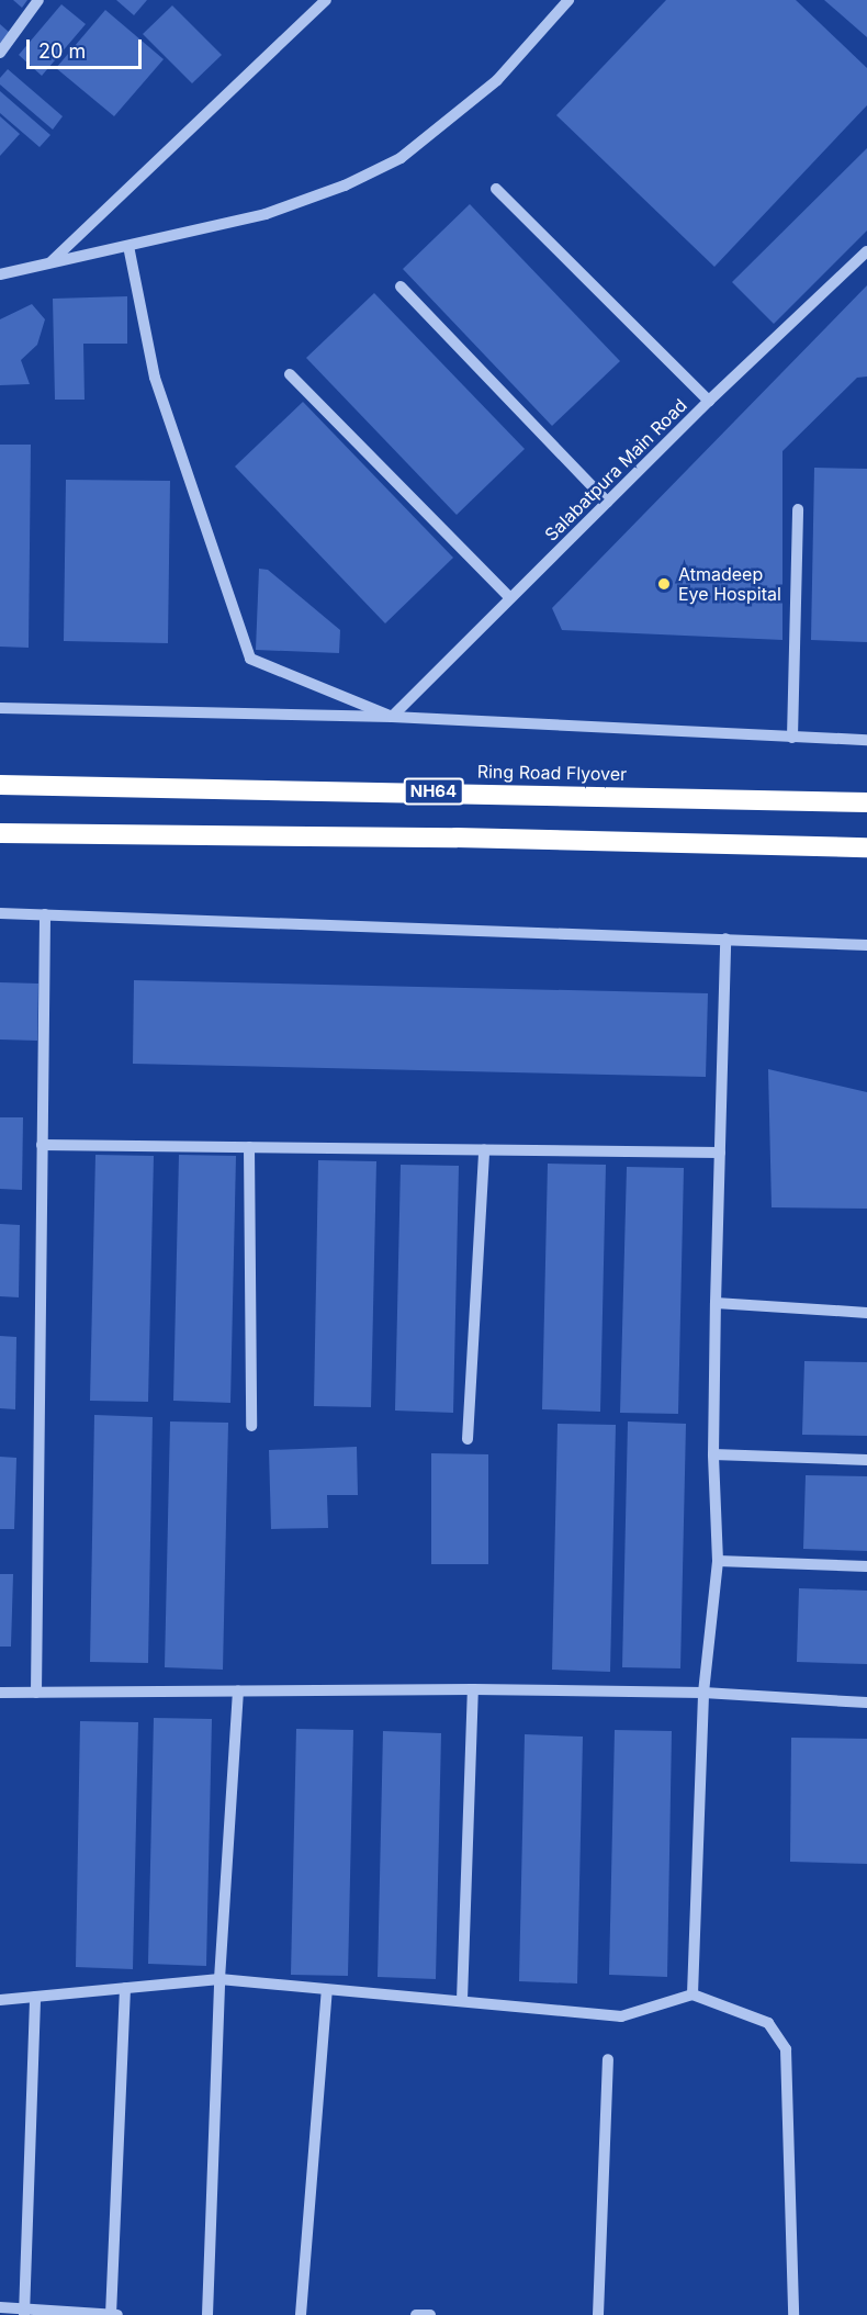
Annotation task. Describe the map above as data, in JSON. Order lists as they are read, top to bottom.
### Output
{
  "streets": {
    "highway": ["Ring Road Flyover", "NH64"],
    "street": ["Salabatpura Main Road"]
  },
  "places": ["Atmadeep Eye Hospital"],
  "scale_bar": "20 m"
}
